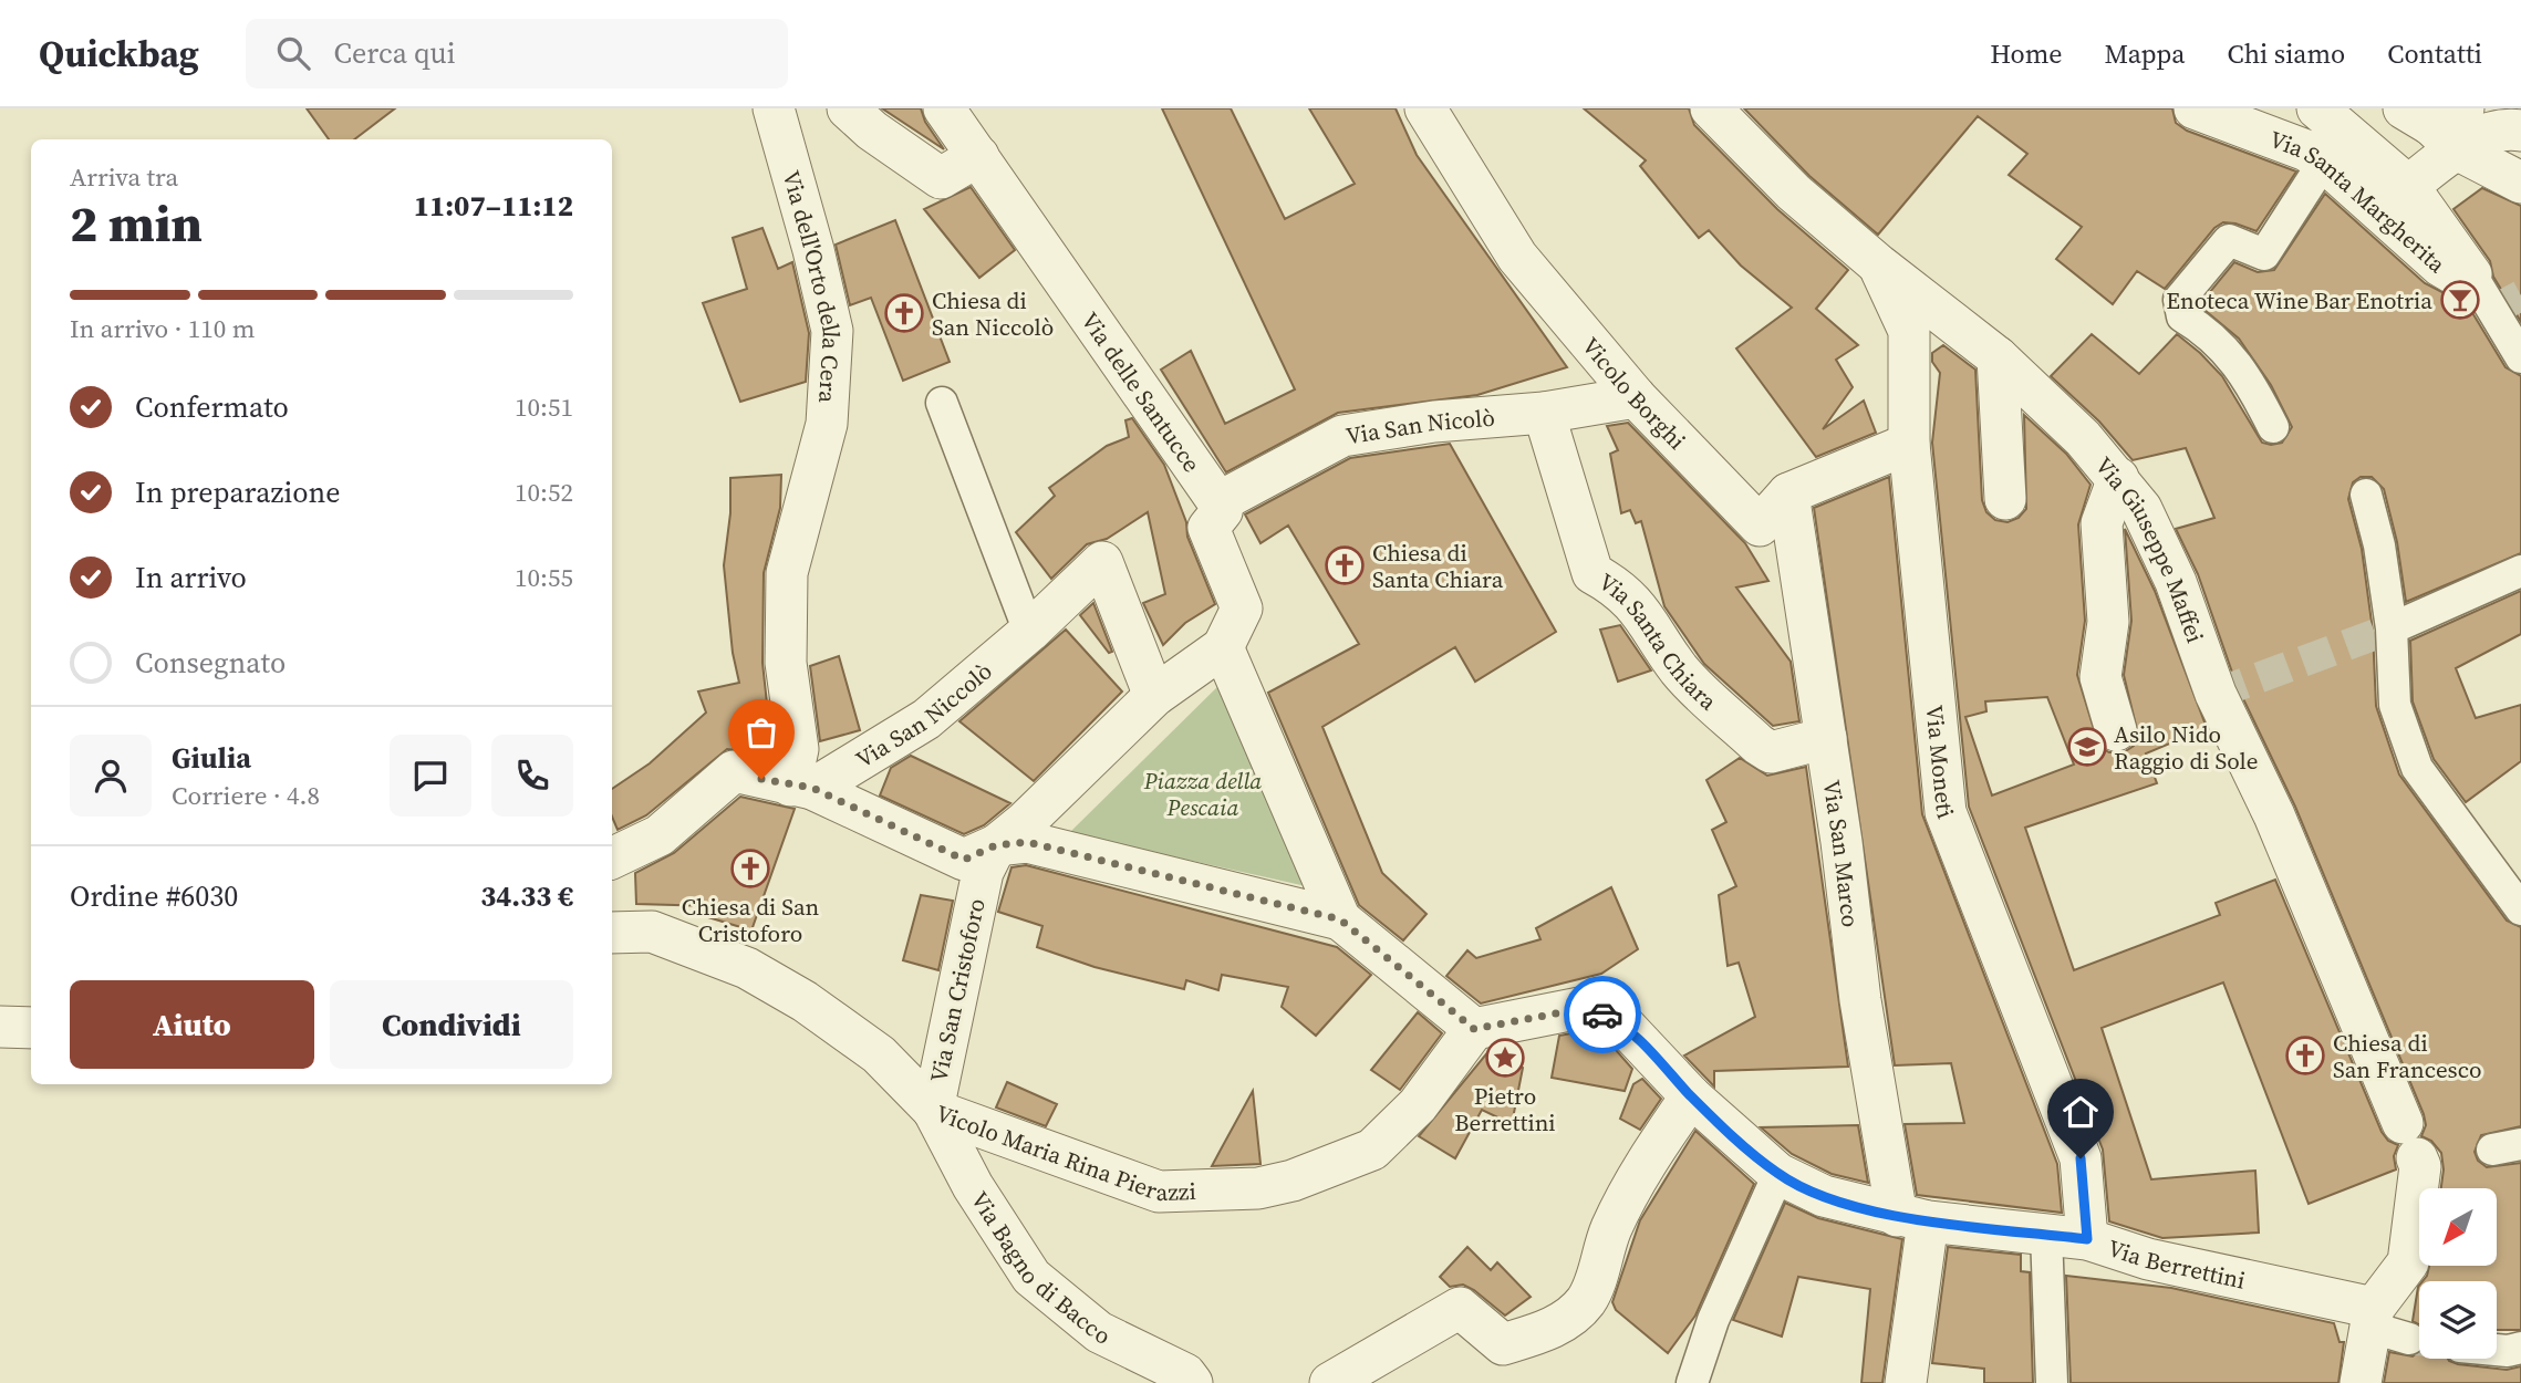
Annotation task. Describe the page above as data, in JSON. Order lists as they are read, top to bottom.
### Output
{
  "streets": {
    "street": [
      "Via Santa Margherita",
      "Via dell'Orto della Cera",
      "Via delle Santucce",
      "Vicolo Borghi",
      "Via San Nicolò",
      "Via Giuseppe Maffei",
      "Via Santa Chiara",
      "Via San Niccolò",
      "Via Moneti",
      "Via San Marco",
      "Via San Cristoforo",
      "Vicolo Maria Rina Pierazzi",
      "Via Berrettini",
      "Via Bagno di Bacco"
    ]
  },
  "crossings": [
    ["Via dell'Orto della Cera", "Via San Niccolò"],
    ["Via delle Santucce", "Via San Nicolò"],
    ["Vicolo Borghi", "Via San Nicolò"],
    ["Vicolo Borghi", "Via Moneti"],
    ["Vicolo Borghi", "Via San Marco"],
    ["Via San Nicolò", "Via Santa Chiara"],
    ["Via Giuseppe Maffei", "Via Moneti"],
    ["Via Giuseppe Maffei", "Via Berrettini"],
    ["Via Santa Chiara", "Via San Marco"],
    ["Via Moneti", "Via Berrettini"],
    ["Via San Marco", "Via Berrettini"],
    ["Via San Cristoforo", "Vicolo Maria Rina Pierazzi"],
    ["Via San Cristoforo", "Via Bagno di Bacco"],
    ["Vicolo Maria Rina Pierazzi", "Via Berrettini"],
    ["Vicolo Maria Rina Pierazzi", "Via Bagno di Bacco"]
  ],
  "parks": ["Piazza della Pescaia"],
  "places": {
    "bar": ["Enoteca Wine Bar Enotria"],
    "church": [
      "Chiesa di San Niccolò",
      "Chiesa di Santa Chiara",
      "Chiesa di San Cristoforo",
      "Chiesa di San Francesco"
    ],
    "school or university": ["Asilo Nido Raggio di Sole"],
    "place": ["Pietro Berrettini"]
  },
  "north": "bottom left",
  "page": {
    "header": "Quickbag",
    "search": "Cerca qui",
    "nav": [
      "Home",
      "Mappa",
      "Chi siamo",
      "Contatti"
    ],
    "heading": ["2 min", "Arriva tra", "11:07–11:12"],
    "panel": [
      "Giulia",
      "Corriere · 4.8",
      "Ordine #6030",
      "34.33 €"
    ],
    "bar": "In arrivo · 110 m",
    "list": [
      ["Confermato", "10:51"],
      ["In preparazione", "10:52"],
      ["In arrivo", "10:55"],
      "Consegnato"
    ],
    "buttons": ["Aiuto", "Condividi"]
  }
}
